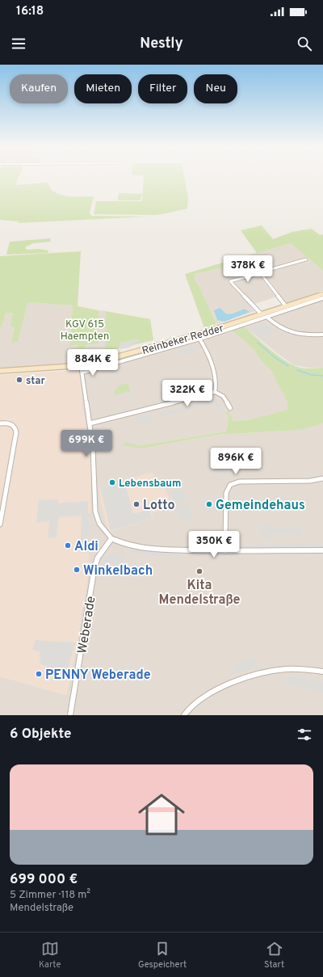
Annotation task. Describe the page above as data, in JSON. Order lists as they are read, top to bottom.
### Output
{
  "streets": {
    "main road": ["Reinbeker Redder"],
    "street": ["Weberade"]
  },
  "parks": ["KGV 615 Haempten"],
  "places": [
    "star",
    "Lebensbaum",
    "Lotto",
    "Gemeindehaus",
    "Aldi",
    "Winkelbach",
    "Kita Mendelstraße",
    "PENNY Weberade"
  ],
  "page": {
    "status": "16:18",
    "header": "Nestly",
    "chip": [
      "Kaufen",
      "Mieten",
      "Filter",
      "Neu"
    ],
    "price": [
      "378K €",
      "884K €",
      "322K €",
      "699K €",
      "896K €",
      "350K €"
    ],
    "heading": "6 Objekte",
    "list": [
      {
        "name": "699 000 €",
        "note": "5 Zimmer · 118 m² · Mendelstraße"
      }
    ],
    "tabs": ["Karte", "Gespeichert", "Start"]
  }
}
